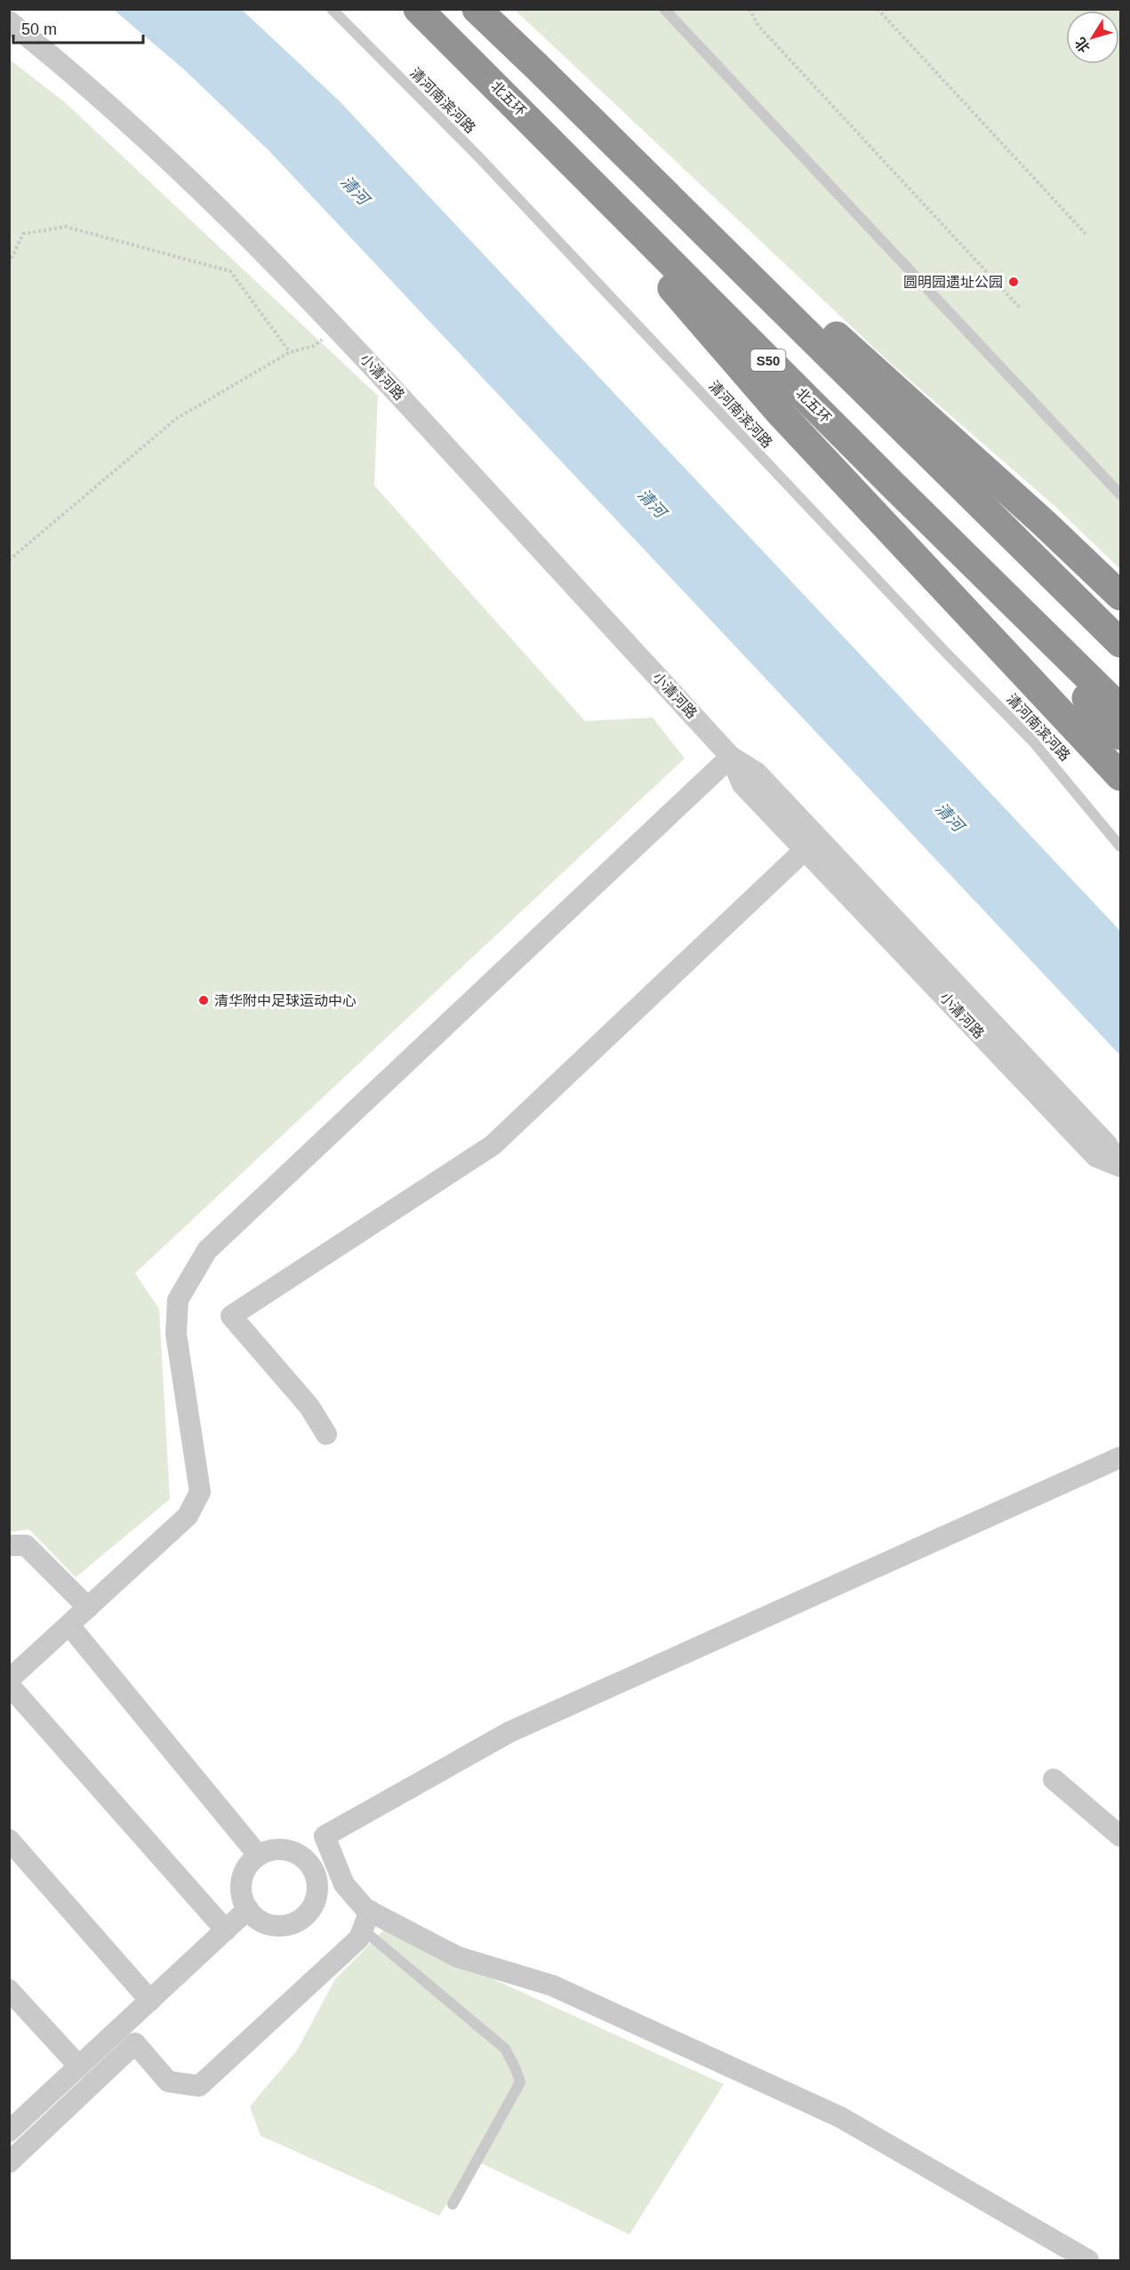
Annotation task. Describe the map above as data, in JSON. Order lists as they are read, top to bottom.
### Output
{
  "streets": {
    "highway": ["北五环", "S50"],
    "street": ["小清河路"],
    "lane": ["清河南滨河路"]
  },
  "water": ["清河"],
  "places": ["圆明园遗址公园", "清华附中足球运动中心"],
  "scale_bar": "50 m",
  "north": "bottom left"
}
